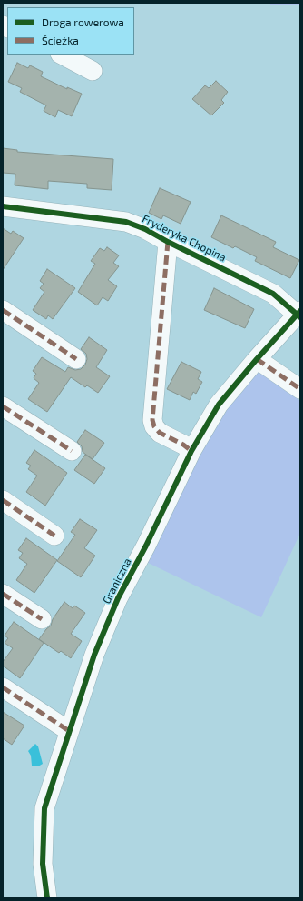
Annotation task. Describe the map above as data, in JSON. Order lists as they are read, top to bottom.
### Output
{
  "streets": {
    "street": ["Fryderyka Chopina", "Graniczna"]
  },
  "crossings": [
    ["Fryderyka Chopina", "Graniczna"]
  ],
  "legend": ["Droga rowerowa", "Ścieżka"]
}
